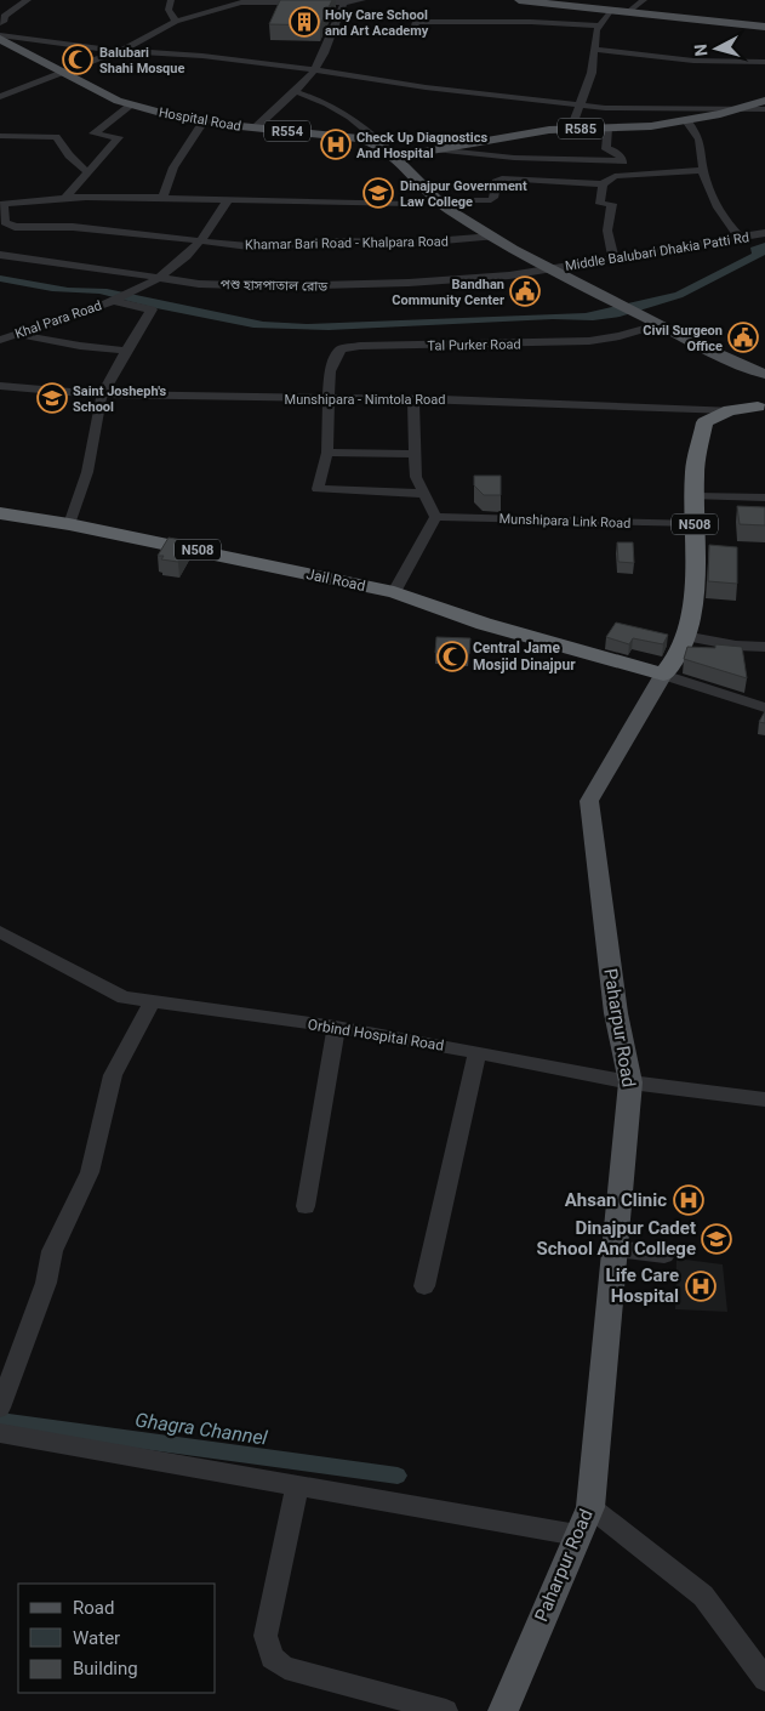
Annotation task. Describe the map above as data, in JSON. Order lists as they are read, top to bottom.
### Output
{
  "streets": {
    "highway": ["N508", "Jail Road"],
    "main road": [
      "Hospital Road",
      "R585",
      "R554",
      "Paharpur Road"
    ],
    "street": [
      "Khamar Bari Road - Khalpara Road",
      "Middle Balubari Dhakia Patti Rd",
      "পশু হাসপাতাল রোড",
      "Khal Para Road",
      "Tal Purker Road",
      "Munshipara - Nimtola Road",
      "Munshipara Link Road",
      "Orbind Hospital Road"
    ]
  },
  "crossings": [
    ["Hospital Road", "R585"],
    ["Hospital Road", "R554"],
    ["Hospital Road", "Khamar Bari Road - Khalpara Road"],
    ["Hospital Road", "Middle Balubari Dhakia Patti Rd"],
    ["Hospital Road", "পশু হাসপাতাল রোড"],
    ["Hospital Road", "Tal Purker Road"],
    ["R554", "Tal Purker Road"],
    ["Khamar Bari Road - Khalpara Road", "Khal Para Road"],
    ["Middle Balubari Dhakia Patti Rd", "পশু হাসপাতাল রোড"],
    ["পশু হাসপাতাল রোড", "Khal Para Road"],
    ["Tal Purker Road", "Munshipara - Nimtola Road"],
    ["Munshipara - Nimtola Road", "N508"],
    ["Munshipara Link Road", "N508"],
    ["N508", "Jail Road"],
    ["N508", "Paharpur Road"],
    ["Jail Road", "Paharpur Road"],
    ["Paharpur Road", "Orbind Hospital Road"]
  ],
  "water": ["Ghagra Channel"],
  "places": {
    "building": ["Holy Care School and Art Academy"],
    "mosque": ["Balubari Shahi Mosque", "Central Jame Mosjid Dinajpur"],
    "hospital": ["Check Up Diagnostics And Hospital", "Ahsan Clinic", "Life Care Hospital"],
    "school or university": ["Dinajpur Government Law College", "Saint Josheph's School", "Dinajpur Cadet School And College"],
    "public building": ["Bandhan Community Center", "Civil Surgeon Office"]
  },
  "legend": ["Road", "Water", "Building"],
  "north": "left"
}
